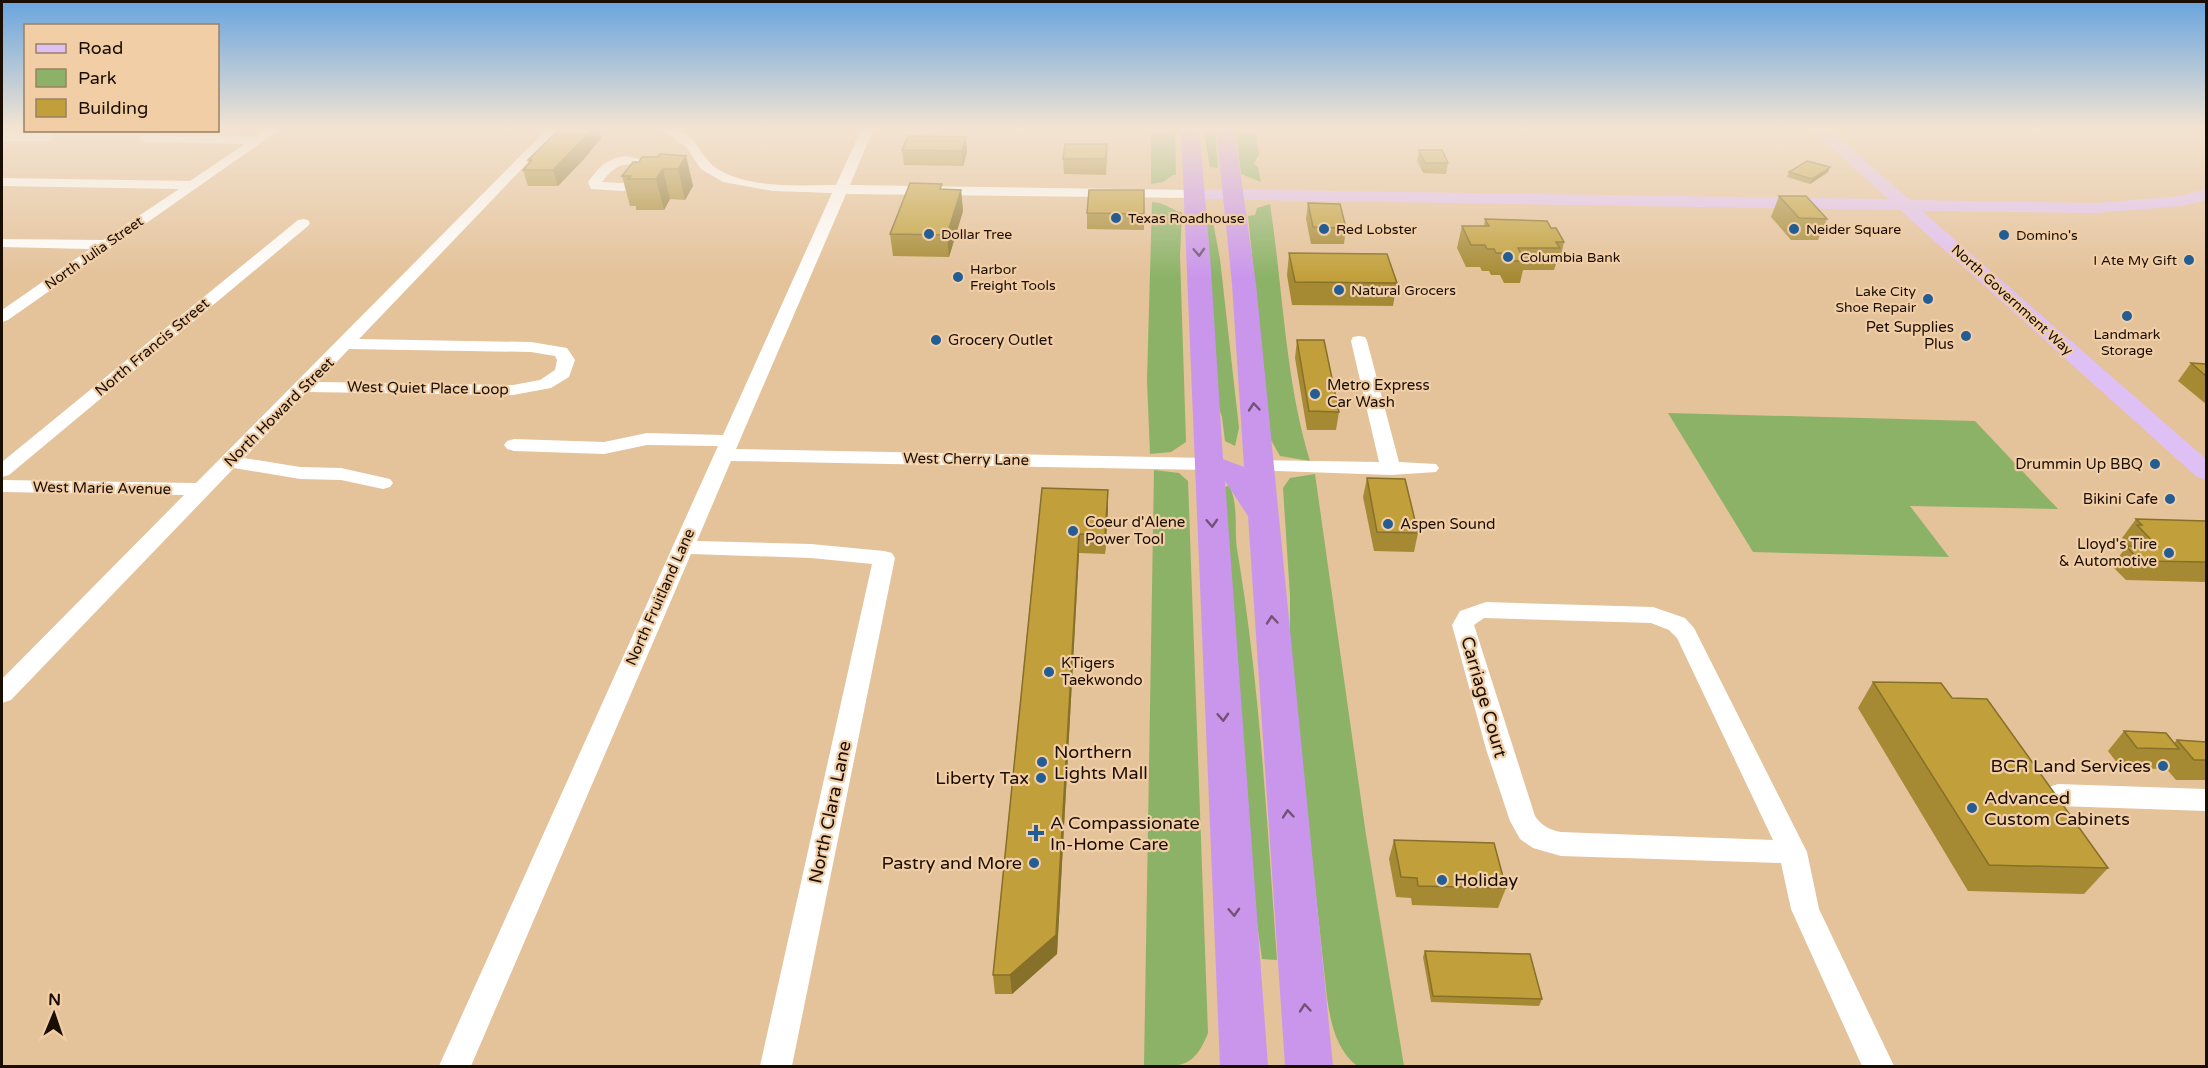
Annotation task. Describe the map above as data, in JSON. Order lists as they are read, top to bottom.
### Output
{
  "streets": {
    "main road": ["North Government Way"],
    "street": [
      "North Julia Street",
      "North Francis Street",
      "West Quiet Place Loop",
      "North Howard Street",
      "West Cherry Lane",
      "West Marie Avenue",
      "North Fruitland Lane",
      "Carriage Court",
      "North Clara Lane"
    ]
  },
  "crossings": [
    ["West Quiet Place Loop", "North Howard Street"],
    ["North Howard Street", "West Marie Avenue"],
    ["West Cherry Lane", "North Fruitland Lane"],
    ["North Fruitland Lane", "North Clara Lane"]
  ],
  "places": {
    "other": [
      "Texas Roadhouse",
      "Red Lobster",
      "Neider Square",
      "Dollar Tree",
      "Domino's",
      "Columbia Bank",
      "I Ate My Gift",
      "Harbor Freight Tools",
      "Natural Grocers",
      "Lake City Shoe Repair",
      "Landmark Storage",
      "Pet Supplies Plus",
      "Grocery Outlet",
      "Metro Express Car Wash",
      "Drummin Up BBQ",
      "Bikini Cafe",
      "Aspen Sound",
      "Coeur d'Alene Power Tool",
      "Lloyd's Tire & Automotive",
      "KTigers Taekwondo",
      "Northern Lights Mall",
      "BCR Land Services",
      "Liberty Tax",
      "Advanced Custom Cabinets",
      "Pastry and More",
      "Holiday"
    ],
    "health": ["A Compassionate In-Home Care"]
  },
  "legend": ["Road", "Park", "Building"],
  "north": "top"
}
